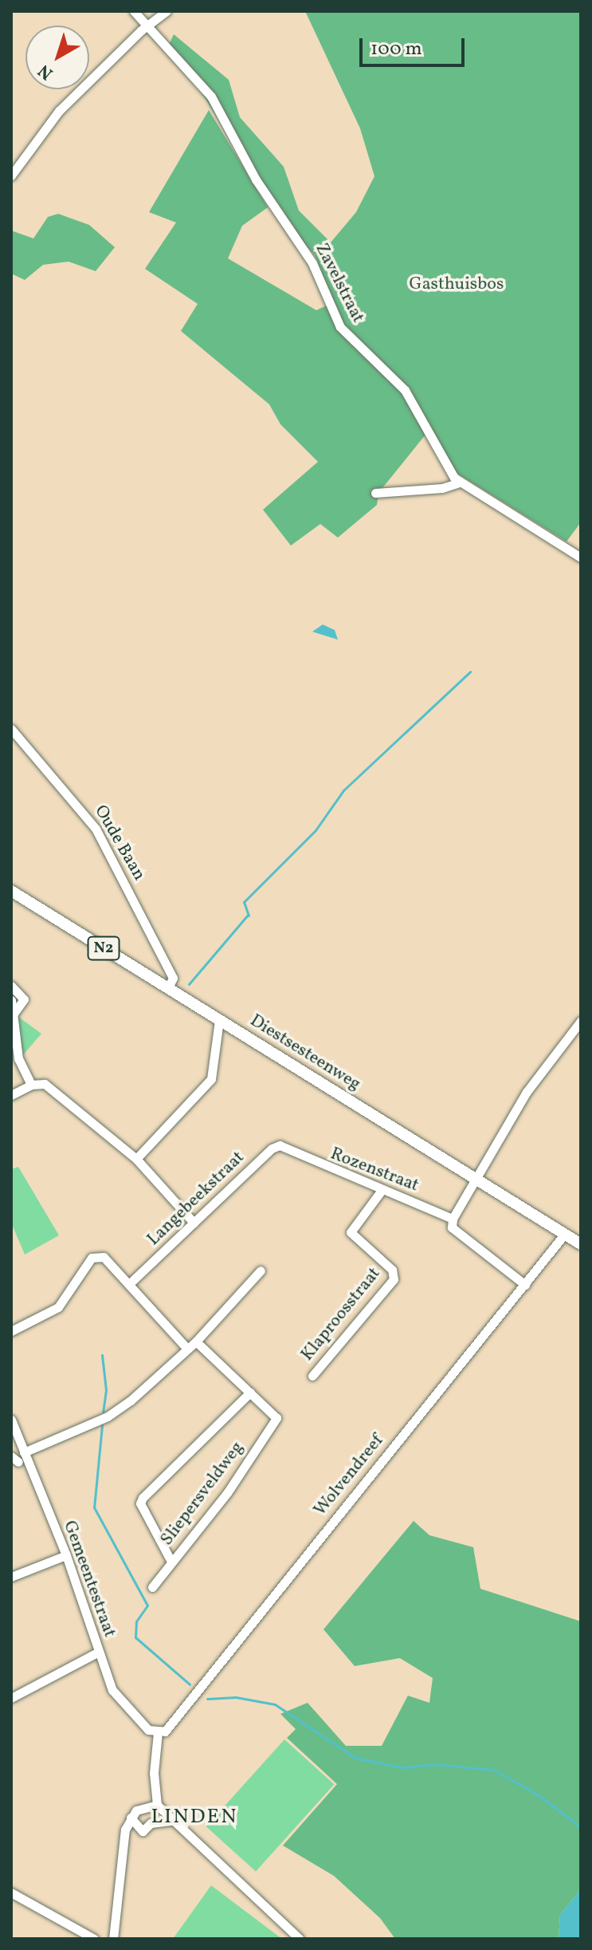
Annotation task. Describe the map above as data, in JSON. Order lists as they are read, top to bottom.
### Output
{
  "streets": {
    "main road": ["N2", "Diestsesteenweg"],
    "street": [
      "Zavelstraat",
      "Oude Baan",
      "Rozenstraat",
      "Langebeekstraat",
      "Klaproosstraat",
      "Wolvendreef",
      "Sliepersveldweg",
      "Gemeentestraat"
    ]
  },
  "crossings": [
    ["Oude Baan", "Diestsesteenweg"],
    ["Diestsesteenweg", "Wolvendreef"],
    ["Rozenstraat", "Langebeekstraat"],
    ["Rozenstraat", "Klaproosstraat"],
    ["Wolvendreef", "Gemeentestraat"]
  ],
  "districts": ["LINDEN"],
  "parks": ["Gasthuisbos"],
  "scale_bar": "100 m",
  "north": "bottom left"
}
